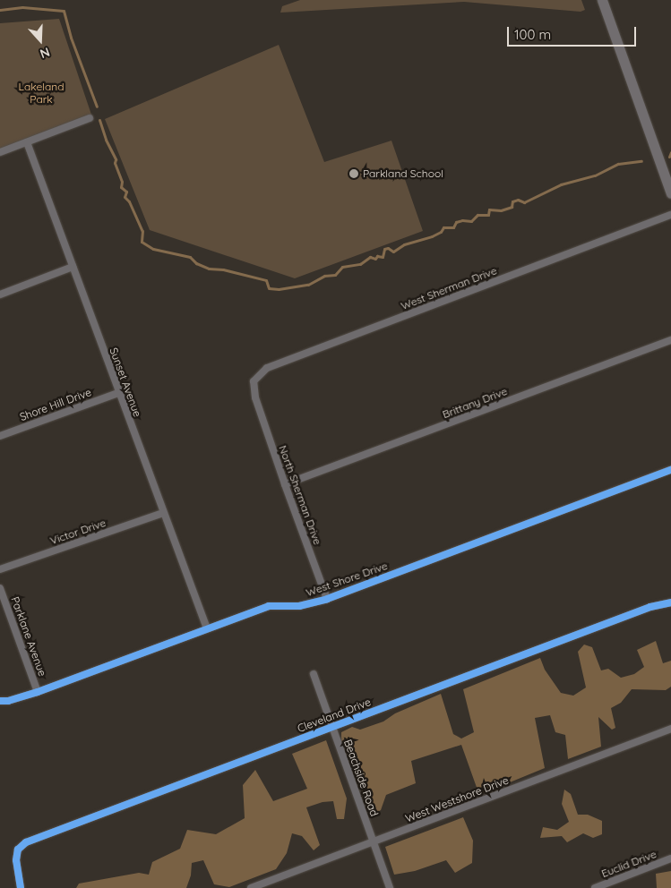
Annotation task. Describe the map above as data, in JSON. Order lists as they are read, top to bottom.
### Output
{
  "streets": {
    "street": [
      "West Sherman Drive",
      "Sunset Avenue",
      "Brittany Drive",
      "Shore Hill Drive",
      "North Sherman Drive",
      "Victor Drive",
      "West Shore Drive",
      "Parklane Avenue",
      "Cleveland Drive",
      "Beachside Road",
      "West Westshore Drive",
      "Euclid Drive"
    ]
  },
  "crossings": [
    ["West Sherman Drive", "North Sherman Drive"],
    ["Sunset Avenue", "Shore Hill Drive"],
    ["Sunset Avenue", "Victor Drive"],
    ["Sunset Avenue", "West Shore Drive"],
    ["Brittany Drive", "North Sherman Drive"],
    ["North Sherman Drive", "West Shore Drive"],
    ["West Shore Drive", "Parklane Avenue"],
    ["Cleveland Drive", "Beachside Road"],
    ["Beachside Road", "West Westshore Drive"]
  ],
  "parks": ["Lakeland Park"],
  "places": ["Parkland School"],
  "scale_bar": "100 m",
  "north": "bottom"
}
